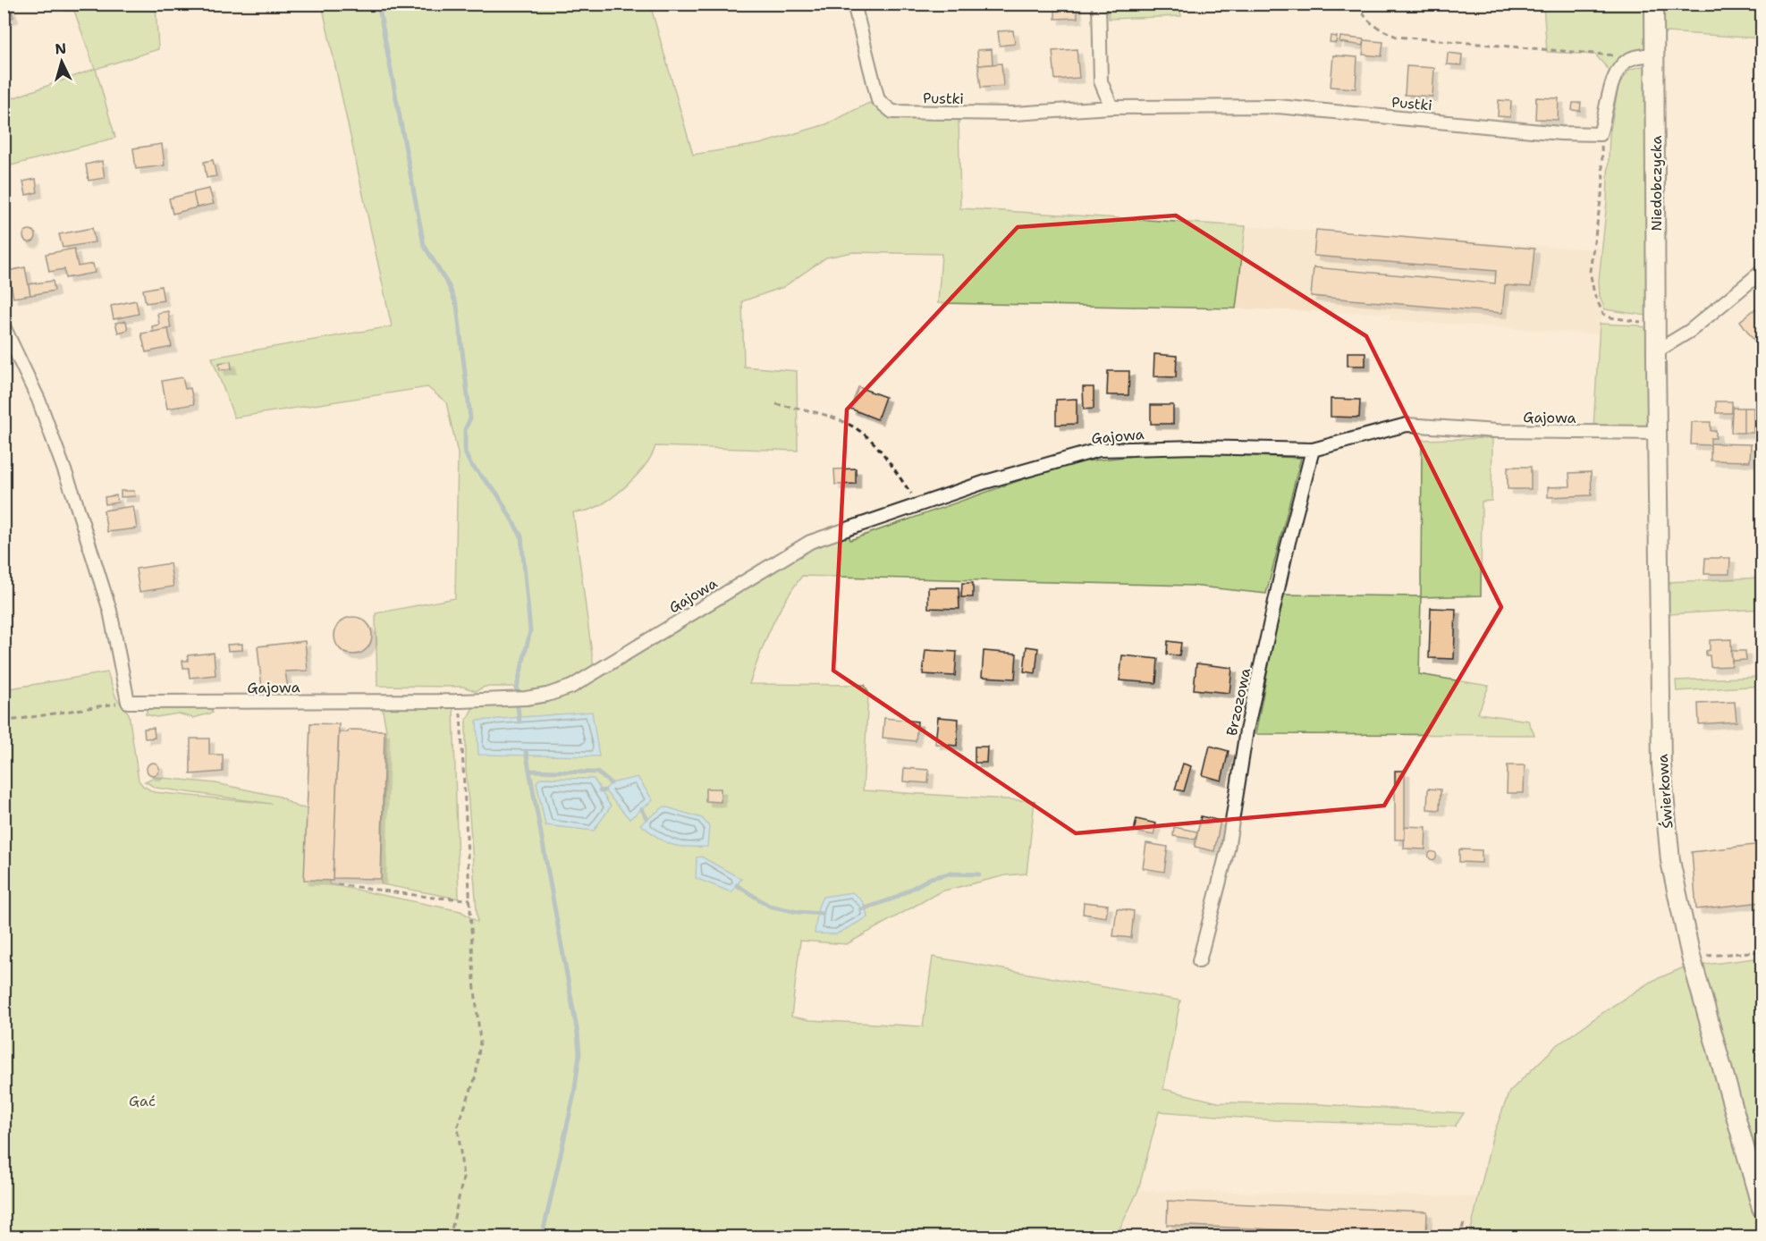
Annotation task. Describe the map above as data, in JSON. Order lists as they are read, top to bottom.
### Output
{
  "streets": {
    "street": [
      "Pustki",
      "Niedobczycka",
      "Gajowa",
      "Brzozowa",
      "Świerkowa"
    ]
  },
  "crossings": [
    ["Niedobczycka", "Świerkowa"],
    ["Gajowa", "Brzozowa"],
    ["Gajowa", "Świerkowa"]
  ],
  "parks": ["Gać"],
  "north": "top"
}
